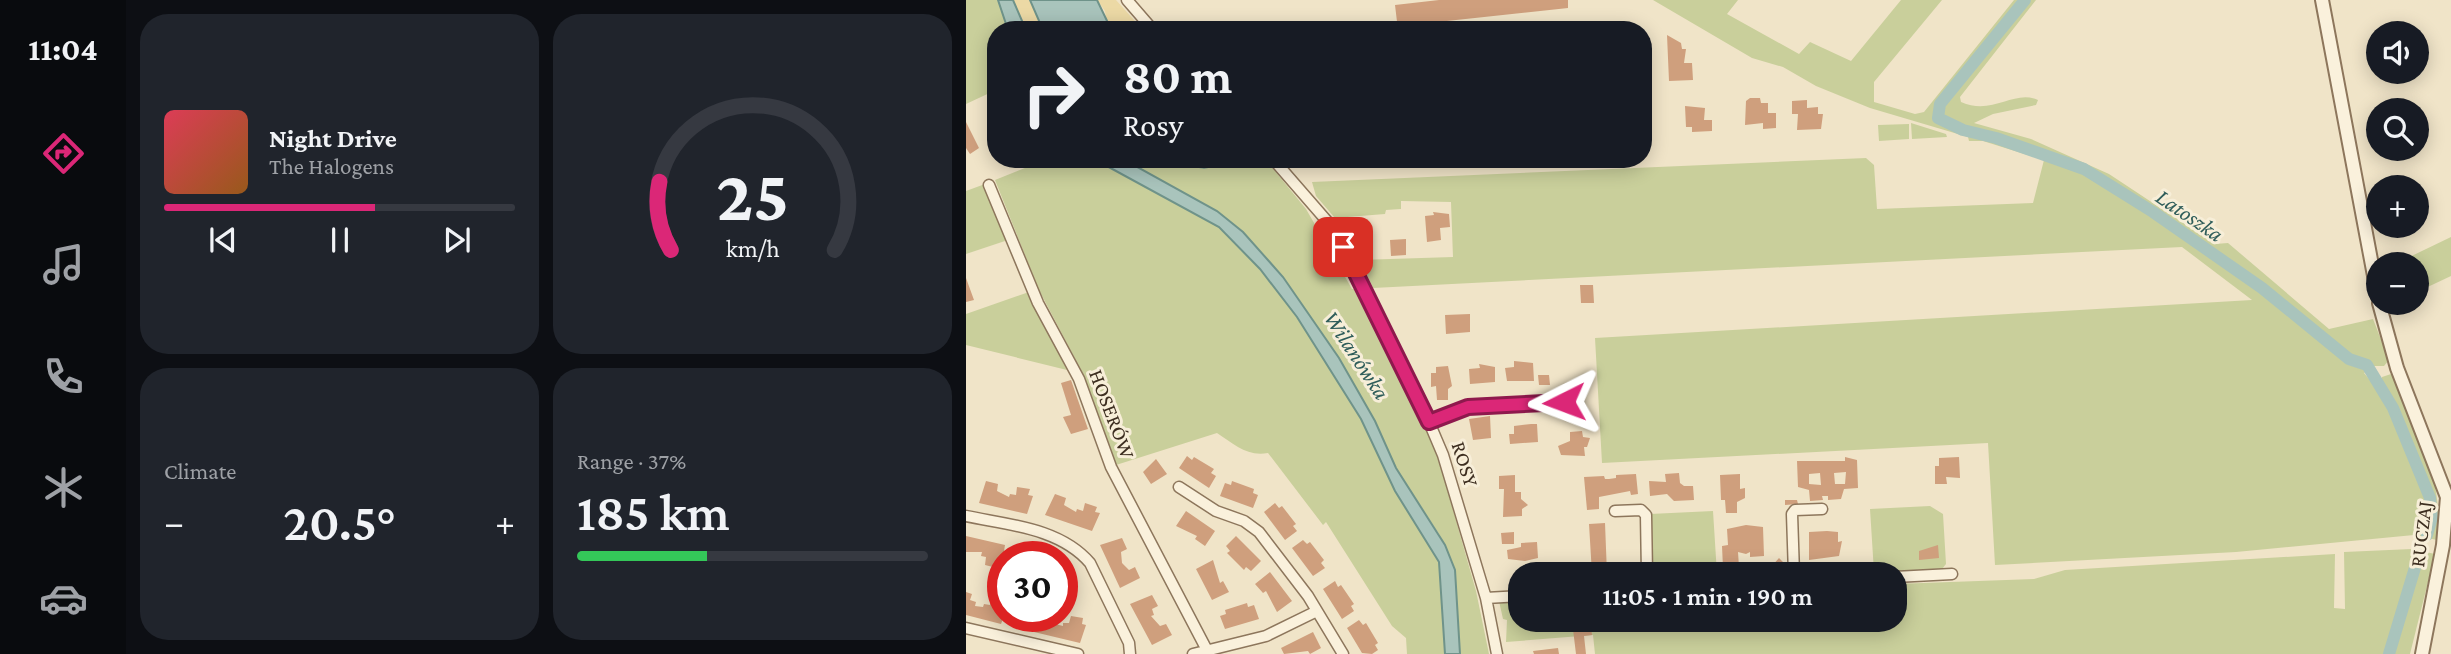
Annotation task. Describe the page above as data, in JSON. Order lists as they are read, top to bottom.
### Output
{
  "streets": {
    "street": ["HOSERÓW", "ROSY", "RUCZAJ"]
  },
  "water": ["Latoszka", "Wilanówka"],
  "page": {
    "tabs": "11:04",
    "map_buttons": ["+", "−"],
    "turn": ["80 m", "Rosy"],
    "song": ["Night Drive", "The Halogens"],
    "tile": [
      "Climate",
      ["Range · 37%", "185 km"]
    ],
    "heat": ["−", "20.5°", "+"],
    "limit": "30",
    "trip": "11:05 · 1 min · 190 m",
    "gauge": ["25", "km/h"]
  }
}
